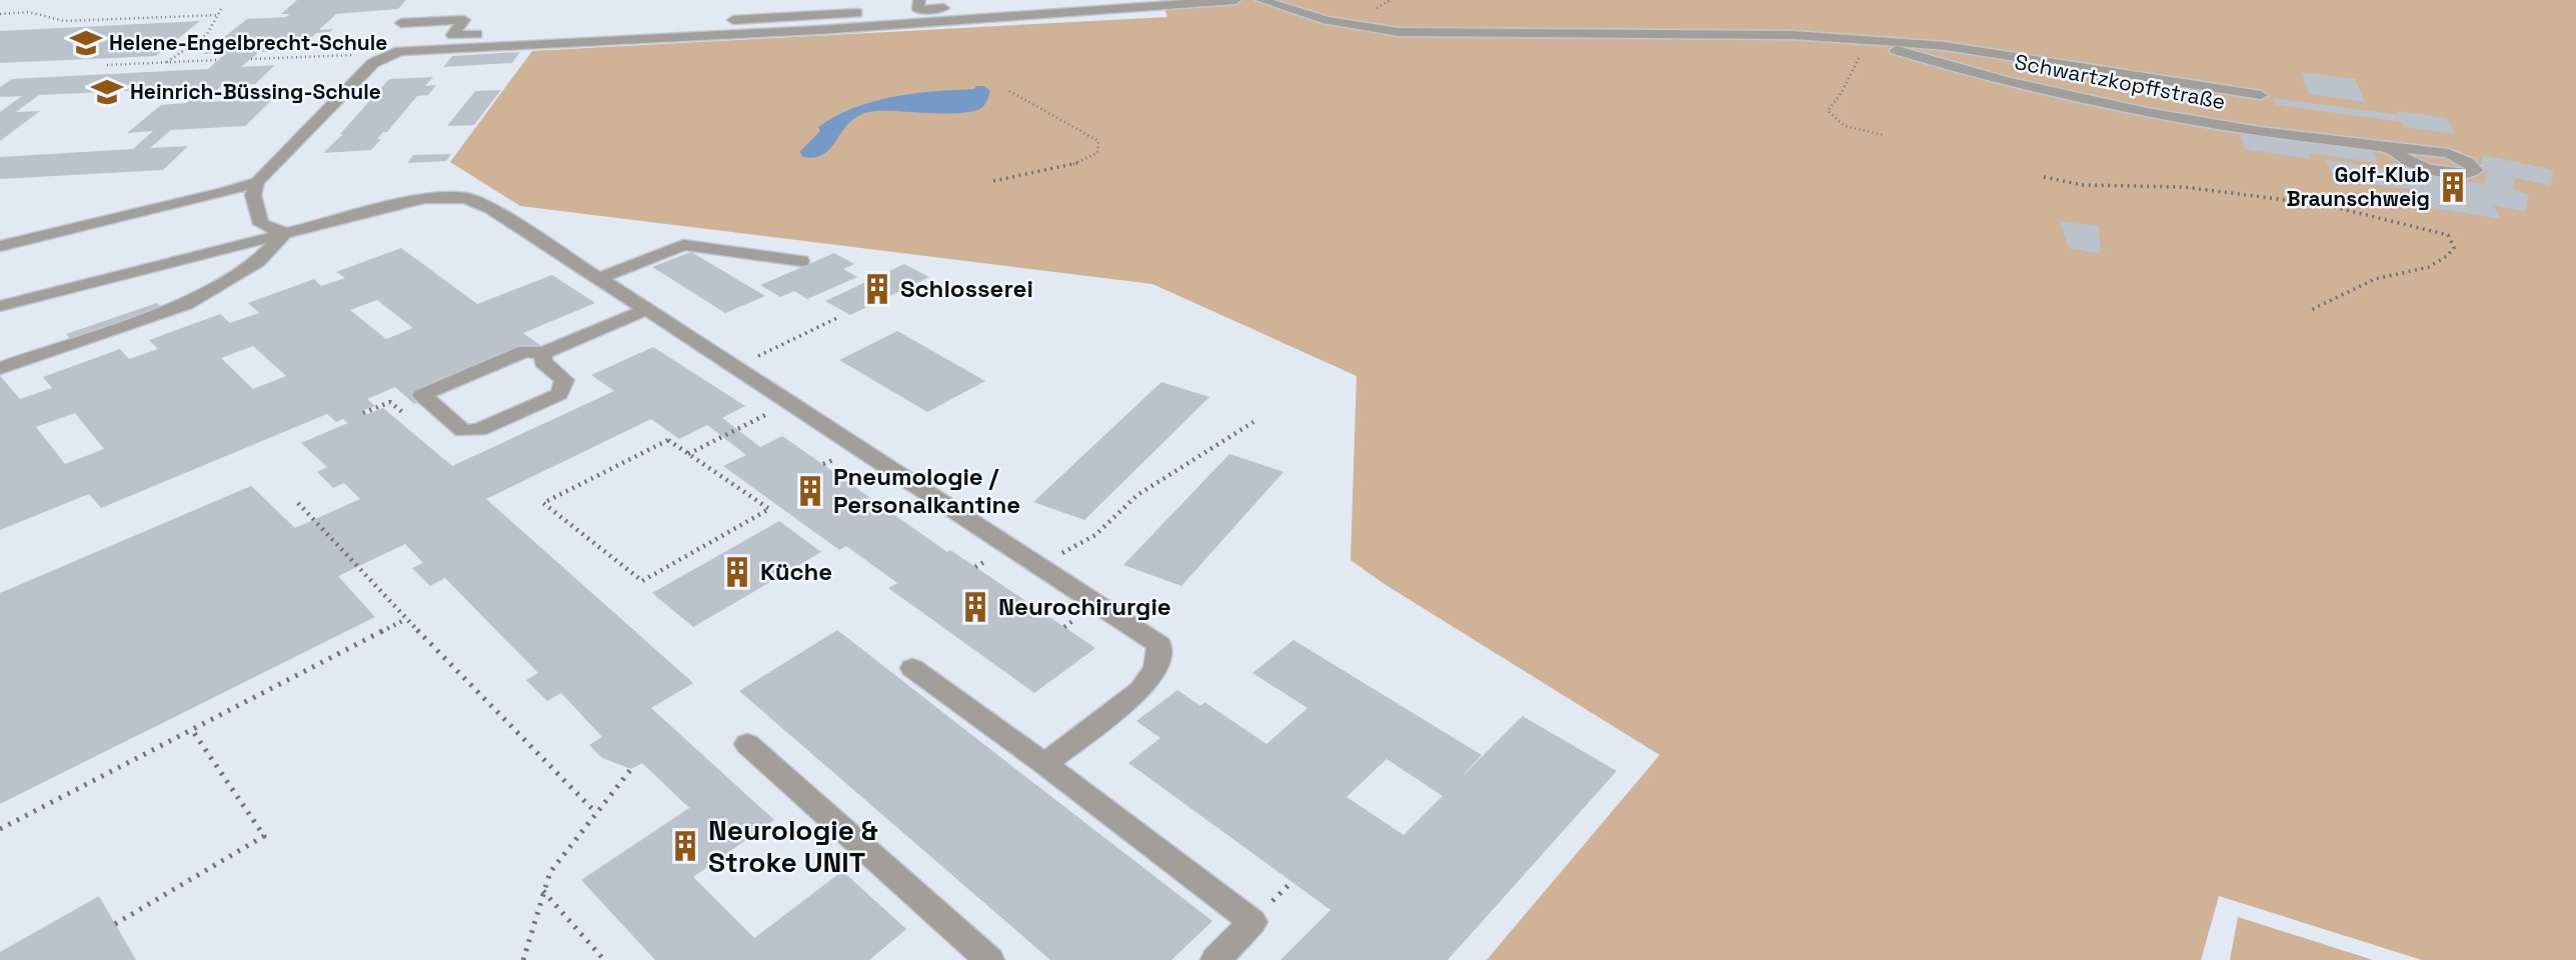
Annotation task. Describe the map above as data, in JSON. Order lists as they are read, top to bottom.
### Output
{
  "streets": {
    "street": ["Schwartzkopffstraße"]
  },
  "places": {
    "school or university": ["Helene-Engelbrecht-Schule", "Heinrich-Büssing-Schule"],
    "building": [
      "Golf-Klub Braunschweig",
      "Schlosserei",
      "Pneumologie / Personalkantine",
      "Küche",
      "Neurochirurgie",
      "Neurologie & Stroke UNIT"
    ]
  }
}
